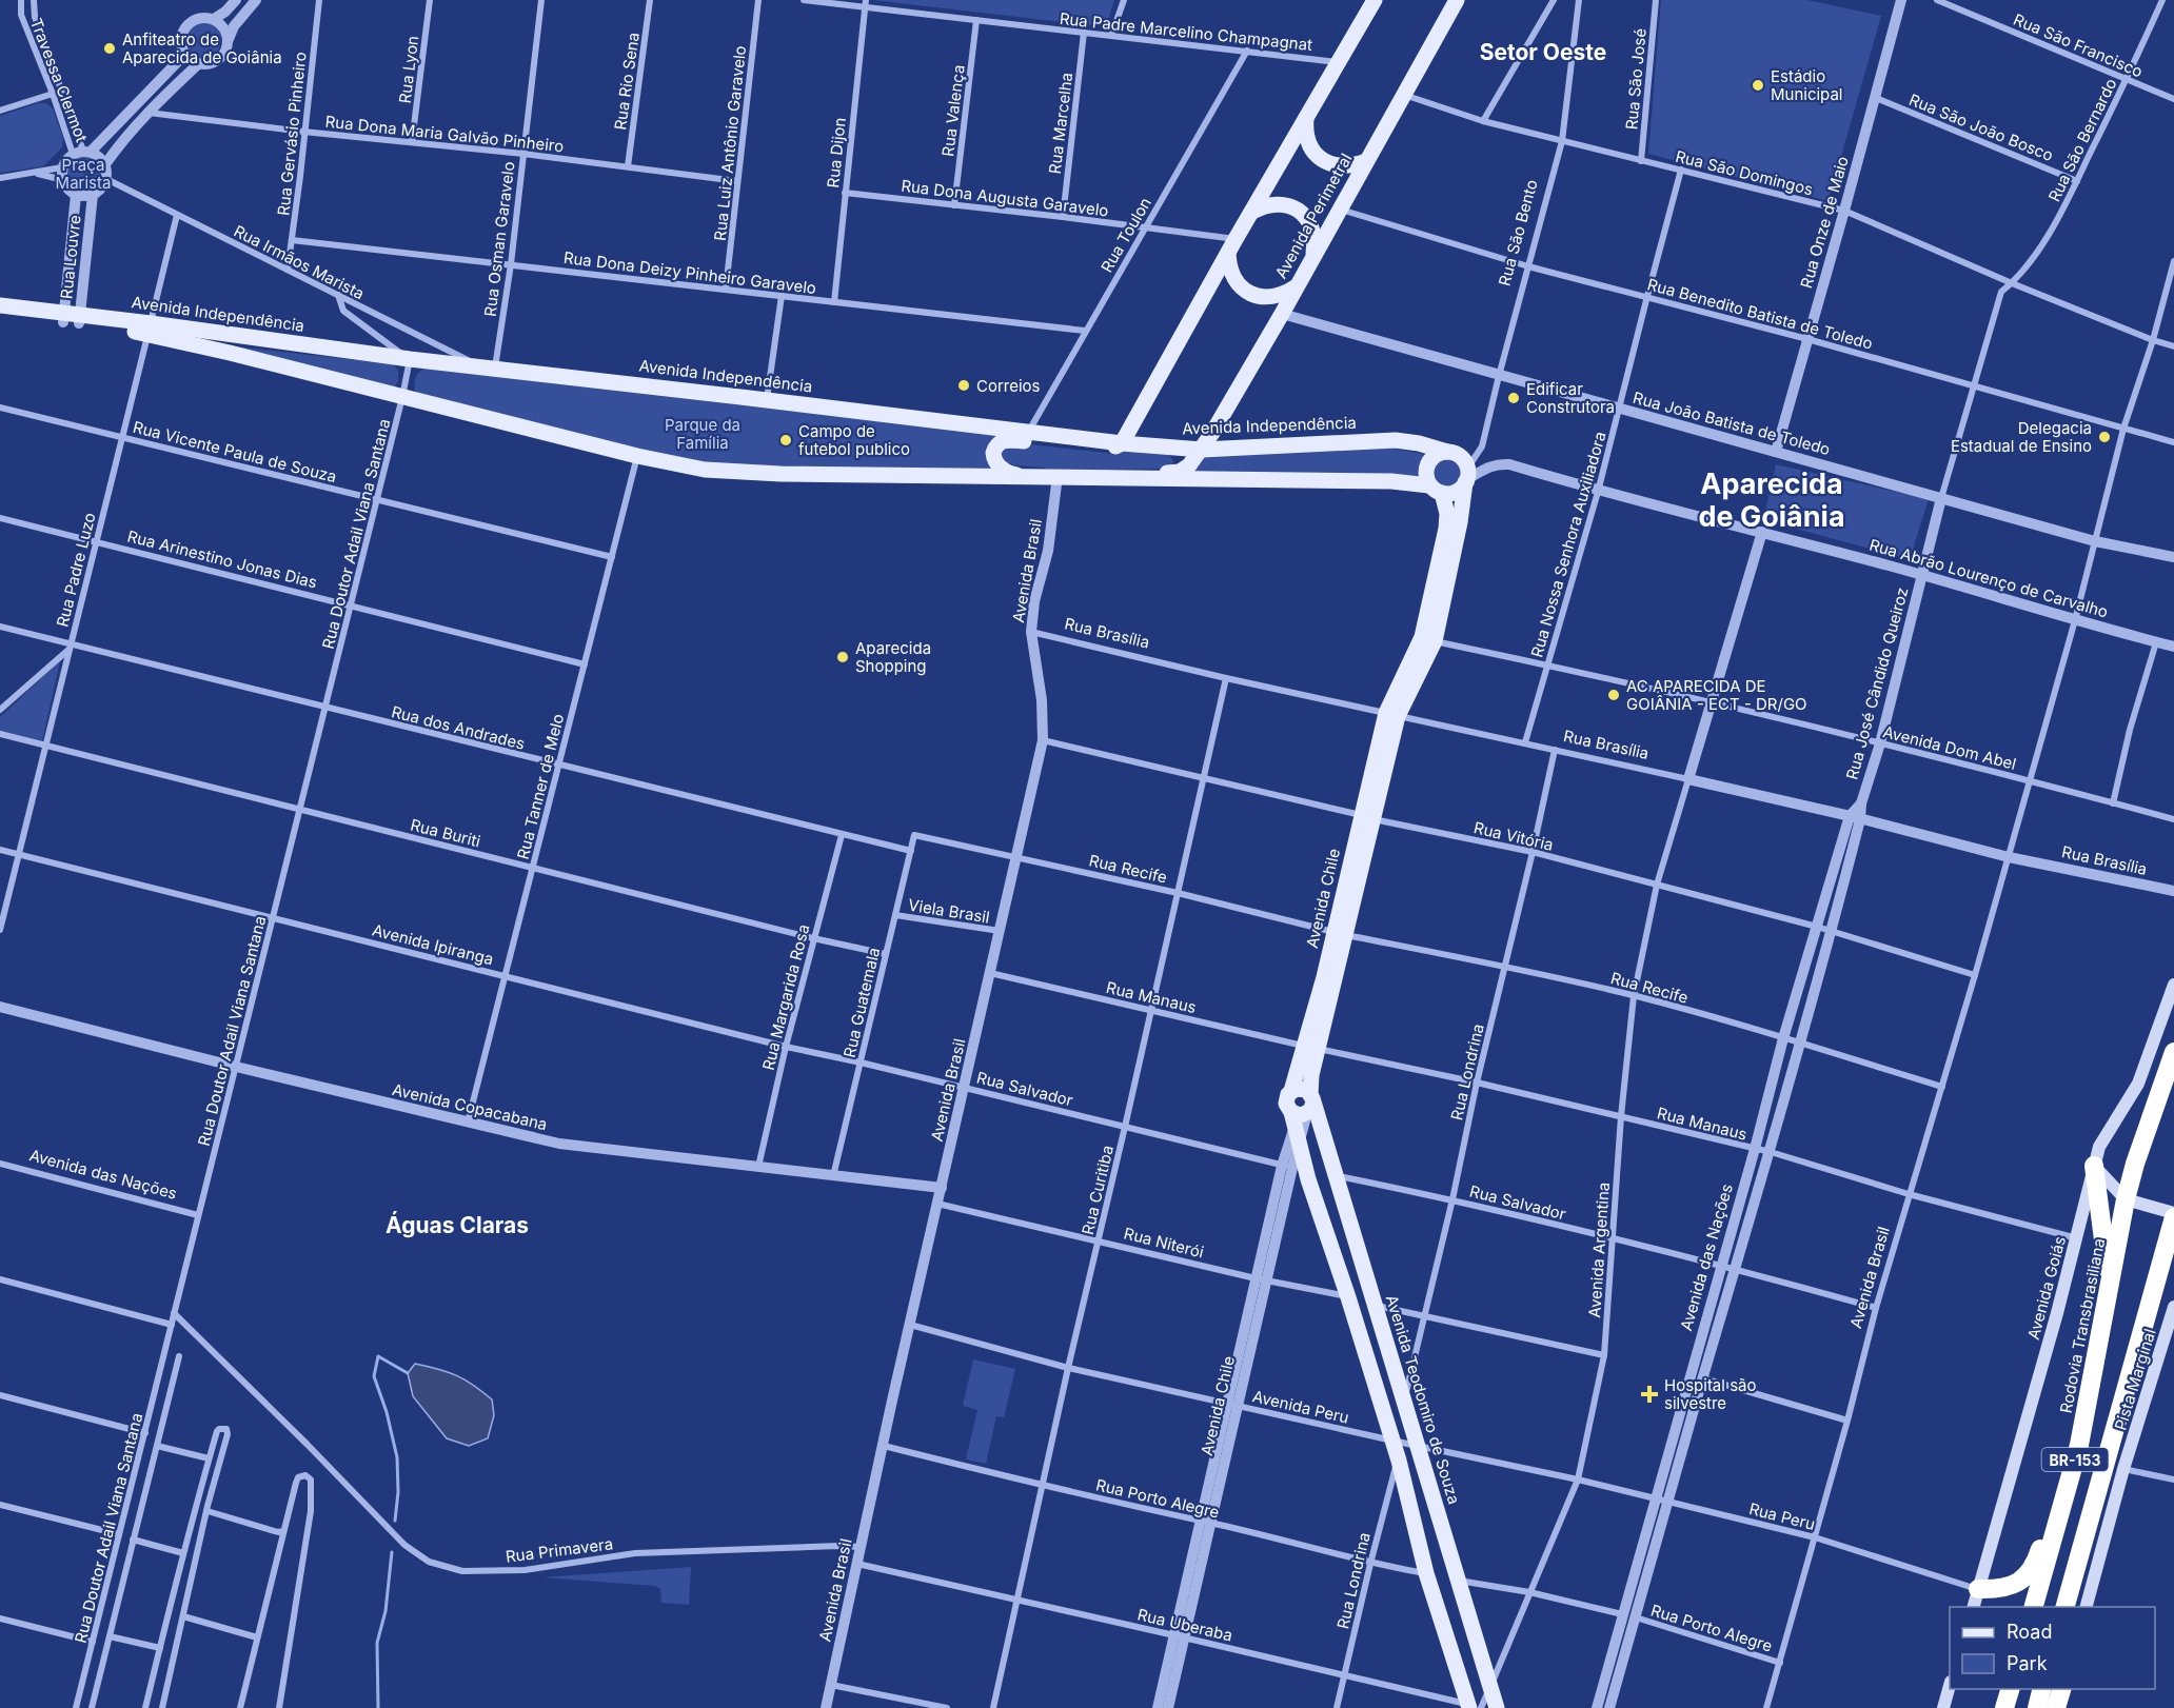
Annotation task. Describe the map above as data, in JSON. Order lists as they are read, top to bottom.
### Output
{
  "streets": {
    "highway": ["Rodovia Transbrasiliana", "BR-153"],
    "main road": [
      "Avenida Perimetral",
      "Rua São Bento",
      "Avenida Independência",
      "Avenida Chile",
      "Avenida Goiás",
      "Pista Marginal",
      "Avenida Teodomiro de Souza"
    ],
    "street": [
      "Rua Padre Marcelino Champagnat",
      "Rua São Francisco",
      "Rua Lyon",
      "Rua São José",
      "Travessa Clermot",
      "Rua Rio Sena",
      "Rua Valença",
      "Rua Marcelha",
      "Rua São João Bosco",
      "Rua Gervásio Pinheiro",
      "Rua Dona Maria Galvão Pinheiro",
      "Rua São Bernardo",
      "Rua Luiz Antônio Garavelo",
      "Rua Dijon",
      "Rua São Domingos",
      "Rua Dona Augusta Garavelo",
      "Rua Onze de Maio",
      "Rua Toulon",
      "Rua Osman Garavelo",
      "Rua Louvre",
      "Rua Irmãos Marista",
      "Rua Dona Deizy Pinheiro Garavelo",
      "Rua Benedito Batista de Toledo",
      "Rua João Batista de Toledo",
      "Rua Vicente Paula de Souza",
      "Rua Doutor Adail Viana Santana",
      "Rua Nossa Senhora Auxiliadora",
      "Rua Arinestino Jonas Dias",
      "Rua Padre Luzo",
      "Avenida Brasil",
      "Rua Abrão Lourenço de Carvalho",
      "Rua Brasília",
      "Rua José Cândido Queiroz",
      "Rua dos Andrades",
      "Avenida Dom Abel",
      "Rua Tanner de Melo",
      "Rua Buriti",
      "Rua Vitória",
      "Rua Recife",
      "Viela Brasil",
      "Avenida Ipiranga",
      "Rua Margarida Rosa",
      "Rua Manaus",
      "Rua Guatemala",
      "Rua Londrina",
      "Rua Salvador",
      "Avenida Copacabana",
      "Avenida das Nações",
      "Rua Curitiba",
      "Rua Niterói",
      "Avenida Argentina",
      "Avenida Peru",
      "Rua Porto Alegre",
      "Rua Peru",
      "Rua Primavera",
      "Rua Uberaba"
    ]
  },
  "crossings": [
    ["Rua Padre Marcelino Champagnat", "Rua Valença"],
    ["Rua Padre Marcelino Champagnat", "Rua Marcelha"],
    ["Rua Padre Marcelino Champagnat", "Rua Dijon"],
    ["Rua Padre Marcelino Champagnat", "Rua Toulon"],
    ["Rua São Francisco", "Rua São Bernardo"],
    ["Rua Lyon", "Rua Dona Maria Galvão Pinheiro"],
    ["Rua São José", "Rua São Domingos"],
    ["Travessa Clermot", "Rua Louvre"],
    ["Travessa Clermot", "Rua Irmãos Marista"],
    ["Rua Rio Sena", "Rua Dona Maria Galvão Pinheiro"],
    ["Rua Valença", "Rua Dona Augusta Garavelo"],
    ["Rua Marcelha", "Rua Dona Augusta Garavelo"],
    ["Rua São João Bosco", "Rua São Bernardo"],
    ["Rua São João Bosco", "Rua Onze de Maio"],
    ["Rua Gervásio Pinheiro", "Rua Dona Maria Galvão Pinheiro"],
    ["Rua Gervásio Pinheiro", "Rua Irmãos Marista"],
    ["Rua Gervásio Pinheiro", "Rua Dona Deizy Pinheiro Garavelo"],
    ["Rua Dona Maria Galvão Pinheiro", "Rua Luiz Antônio Garavelo"],
    ["Rua Dona Maria Galvão Pinheiro", "Rua Osman Garavelo"],
    ["Rua São Bernardo", "Rua São Domingos"],
    ["Rua São Bernardo", "Rua José Cândido Queiroz"],
    ["Rua Luiz Antônio Garavelo", "Rua Dona Deizy Pinheiro Garavelo"],
    ["Rua Dijon", "Rua Dona Augusta Garavelo"],
    ["Rua Dijon", "Rua Dona Deizy Pinheiro Garavelo"],
    ["Rua São Domingos", "Avenida Perimetral"],
    ["Rua São Domingos", "Rua Onze de Maio"],
    ["Rua São Domingos", "Rua São Bento"],
    ["Rua São Domingos", "Rua Nossa Senhora Auxiliadora"],
    ["Rua São Domingos", "Avenida Brasil"],
    ["Rua São Domingos", "Rua José Cândido Queiroz"],
    ["Rua Dona Augusta Garavelo", "Avenida Perimetral"],
    ["Rua Dona Augusta Garavelo", "Rua Toulon"],
    ["Avenida Perimetral", "Avenida Independência"],
    ["Avenida Perimetral", "Rua Benedito Batista de Toledo"],
    ["Avenida Perimetral", "Rua João Batista de Toledo"],
    ["Rua Onze de Maio", "Rua Benedito Batista de Toledo"],
    ["Rua Onze de Maio", "Rua João Batista de Toledo"],
    ["Rua São Bento", "Avenida Independência"],
    ["Rua São Bento", "Rua Benedito Batista de Toledo"],
    ["Rua São Bento", "Rua João Batista de Toledo"],
    ["Rua São Bento", "Rua Abrão Lourenço de Carvalho"],
    ["Rua São Bento", "Rua Brasília"],
    ["Rua São Bento", "Avenida Dom Abel"],
    ["Rua São Bento", "Avenida Chile"],
    ["Rua Toulon", "Rua Dona Deizy Pinheiro Garavelo"],
    ["Rua Toulon", "Avenida Independência"],
    ["Rua Osman Garavelo", "Rua Irmãos Marista"],
    ["Rua Osman Garavelo", "Rua Dona Deizy Pinheiro Garavelo"],
    ["Rua Osman Garavelo", "Avenida Independência"],
    ["Rua Louvre", "Rua Irmãos Marista"],
    ["Rua Louvre", "Avenida Independência"],
    ["Rua Irmãos Marista", "Avenida Independência"],
    ["Rua Irmãos Marista", "Rua Padre Luzo"],
    ["Avenida Independência", "Rua Doutor Adail Viana Santana"],
    ["Avenida Independência", "Rua Padre Luzo"],
    ["Avenida Independência", "Avenida Brasil"],
    ["Avenida Independência", "Rua Abrão Lourenço de Carvalho"],
    ["Avenida Independência", "Rua Tanner de Melo"],
    ["Rua Benedito Batista de Toledo", "Rua Nossa Senhora Auxiliadora"],
    ["Rua Benedito Batista de Toledo", "Avenida Brasil"],
    ["Rua Benedito Batista de Toledo", "Rua José Cândido Queiroz"],
    ["Rua João Batista de Toledo", "Rua Nossa Senhora Auxiliadora"],
    ["Rua João Batista de Toledo", "Avenida Brasil"],
    ["Rua João Batista de Toledo", "Rua José Cândido Queiroz"],
    ["Rua Vicente Paula de Souza", "Rua Doutor Adail Viana Santana"],
    ["Rua Vicente Paula de Souza", "Rua Padre Luzo"],
    ["Rua Vicente Paula de Souza", "Rua Tanner de Melo"],
    ["Rua Doutor Adail Viana Santana", "Rua Arinestino Jonas Dias"],
    ["Rua Doutor Adail Viana Santana", "Rua dos Andrades"],
    ["Rua Doutor Adail Viana Santana", "Rua Buriti"],
    ["Rua Doutor Adail Viana Santana", "Avenida Ipiranga"],
    ["Rua Doutor Adail Viana Santana", "Avenida Copacabana"],
    ["Rua Doutor Adail Viana Santana", "Avenida das Nações"],
    ["Rua Doutor Adail Viana Santana", "Rua Primavera"],
    ["Rua Nossa Senhora Auxiliadora", "Rua Abrão Lourenço de Carvalho"],
    ["Rua Nossa Senhora Auxiliadora", "Rua Brasília"],
    ["Rua Nossa Senhora Auxiliadora", "Avenida Dom Abel"],
    ["Rua Arinestino Jonas Dias", "Rua Padre Luzo"],
    ["Rua Arinestino Jonas Dias", "Rua Tanner de Melo"],
    ["Rua Padre Luzo", "Rua dos Andrades"],
    ["Rua Padre Luzo", "Rua Buriti"],
    ["Rua Padre Luzo", "Avenida Ipiranga"],
    ["Avenida Brasil", "Rua Abrão Lourenço de Carvalho"],
    ["Avenida Brasil", "Rua Brasília"],
    ["Avenida Brasil", "Avenida Dom Abel"],
    ["Avenida Brasil", "Rua Vitória"],
    ["Avenida Brasil", "Rua Recife"],
    ["Avenida Brasil", "Viela Brasil"],
    ["Avenida Brasil", "Rua Manaus"],
    ["Avenida Brasil", "Rua Salvador"],
    ["Avenida Brasil", "Avenida Copacabana"],
    ["Avenida Brasil", "Rua Niterói"],
    ["Avenida Brasil", "Avenida Peru"],
    ["Avenida Brasil", "Rua Porto Alegre"],
    ["Avenida Brasil", "Rua Peru"],
    ["Avenida Brasil", "Rua Primavera"],
    ["Avenida Brasil", "Rua Uberaba"],
    ["Rua Abrão Lourenço de Carvalho", "Rua José Cândido Queiroz"],
    ["Rua Brasília", "Rua José Cândido Queiroz"],
    ["Rua Brasília", "Avenida Chile"],
    ["Rua Brasília", "Rua Londrina"],
    ["Rua Brasília", "Avenida das Nações"],
    ["Rua Brasília", "Rua Curitiba"],
    ["Rua Brasília", "Avenida Argentina"],
    ["Rua José Cândido Queiroz", "Avenida Dom Abel"],
    ["Rua José Cândido Queiroz", "Avenida das Nações"],
    ["Rua dos Andrades", "Rua Tanner de Melo"],
    ["Rua dos Andrades", "Rua Margarida Rosa"],
    ["Rua dos Andrades", "Rua Guatemala"],
    ["Rua Tanner de Melo", "Rua Buriti"],
    ["Rua Tanner de Melo", "Avenida Ipiranga"],
    ["Rua Tanner de Melo", "Avenida Copacabana"],
    ["Rua Buriti", "Rua Margarida Rosa"],
    ["Rua Buriti", "Rua Guatemala"],
    ["Rua Vitória", "Avenida Chile"],
    ["Rua Vitória", "Rua Londrina"],
    ["Rua Vitória", "Avenida das Nações"],
    ["Rua Vitória", "Rua Curitiba"],
    ["Rua Vitória", "Avenida Argentina"],
    ["Rua Recife", "Avenida Chile"],
    ["Rua Recife", "Rua Guatemala"],
    ["Rua Recife", "Rua Londrina"],
    ["Rua Recife", "Avenida das Nações"],
    ["Rua Recife", "Rua Curitiba"],
    ["Rua Recife", "Avenida Argentina"],
    ["Avenida Chile", "Rua Manaus"],
    ["Avenida Chile", "Rua Salvador"],
    ["Avenida Chile", "Rua Niterói"],
    ["Avenida Chile", "Avenida Teodomiro de Souza"],
    ["Avenida Chile", "Avenida Peru"],
    ["Avenida Chile", "Rua Porto Alegre"],
    ["Avenida Chile", "Rua Uberaba"],
    ["Viela Brasil", "Rua Guatemala"],
    ["Avenida Ipiranga", "Rua Margarida Rosa"],
    ["Avenida Ipiranga", "Rua Guatemala"],
    ["Avenida Ipiranga", "Rua Salvador"],
    ["Rua Margarida Rosa", "Avenida Copacabana"],
    ["Rua Manaus", "Rua Londrina"],
    ["Rua Manaus", "Avenida das Nações"],
    ["Rua Manaus", "Rua Curitiba"],
    ["Rua Manaus", "Avenida Argentina"],
    ["Rua Manaus", "Avenida Goiás"],
    ["Rua Guatemala", "Rua Salvador"],
    ["Rua Guatemala", "Avenida Copacabana"],
    ["Rua Londrina", "Rua Salvador"],
    ["Rua Londrina", "Avenida Teodomiro de Souza"],
    ["Rua Londrina", "Rua Porto Alegre"],
    ["Rua Londrina", "Rua Uberaba"],
    ["Rua Salvador", "Avenida das Nações"],
    ["Rua Salvador", "Rua Curitiba"],
    ["Rua Salvador", "Avenida Argentina"],
    ["Rua Salvador", "Avenida Teodomiro de Souza"],
    ["Avenida das Nações", "Rua Porto Alegre"],
    ["Avenida das Nações", "Rua Peru"],
    ["Rua Curitiba", "Rua Niterói"],
    ["Rua Curitiba", "Avenida Peru"],
    ["Rua Curitiba", "Rua Porto Alegre"],
    ["Rua Curitiba", "Rua Uberaba"],
    ["Avenida Argentina", "Avenida Teodomiro de Souza"],
    ["Avenida Argentina", "Avenida Peru"],
    ["Avenida Argentina", "Rua Peru"],
    ["Avenida Goiás", "Rua Peru"],
    ["Avenida Teodomiro de Souza", "Avenida Peru"],
    ["Avenida Teodomiro de Souza", "Rua Uberaba"],
    ["Avenida Peru", "Rua Peru"]
  ],
  "districts": ["Setor Oeste", "Aparecida de Goiânia", "Águas Claras"],
  "parks": ["Praça Marista", "Parque da Família"],
  "places": {
    "other": [
      "Anfiteatro de Aparecida de Goiânia",
      "Estádio Municipal",
      "Correios",
      "Edificar Construtora",
      "Delegacia Estadual de Ensino",
      "Campo de futebol publico",
      "Aparecida Shopping",
      "AC APARECIDA DE GOIÂNIA - ECT - DR/GO"
    ],
    "health": ["Hospital são silvestre"]
  },
  "legend": ["Road", "Park"]
}
